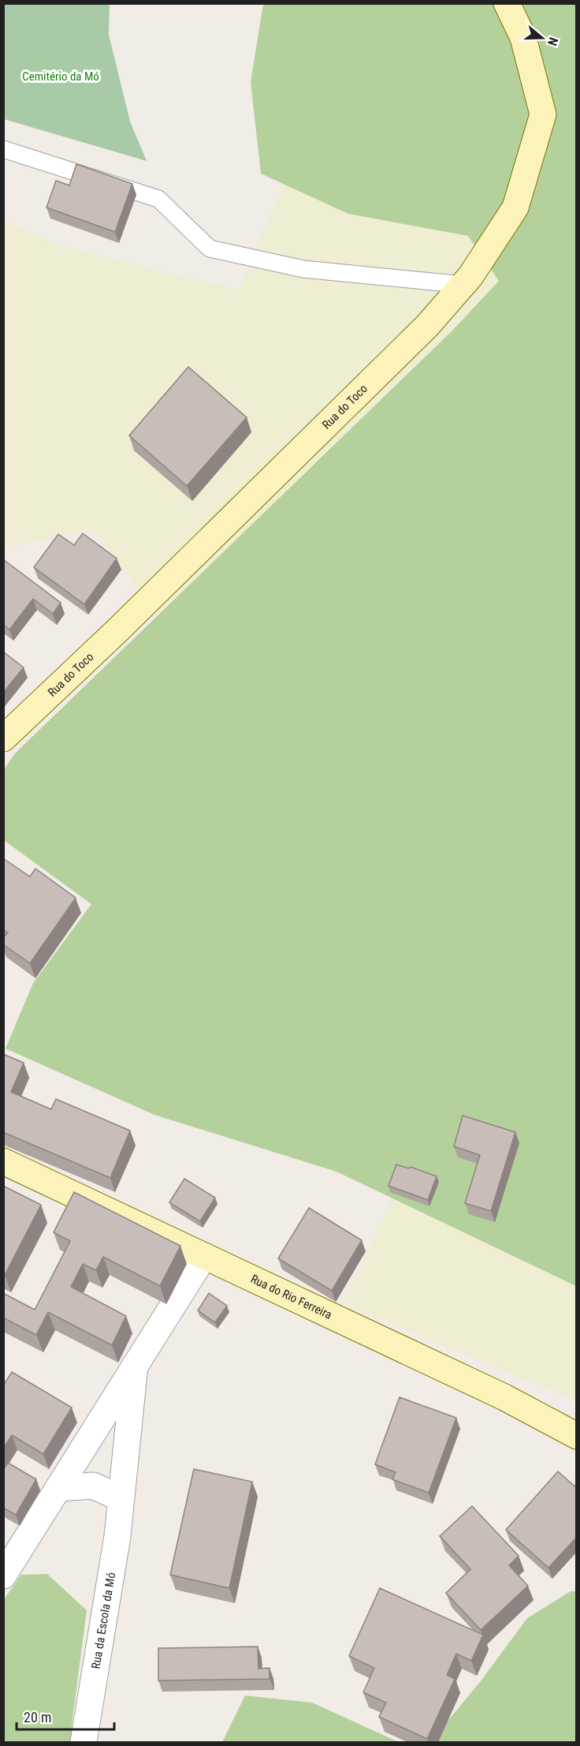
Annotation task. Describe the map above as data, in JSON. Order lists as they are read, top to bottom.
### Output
{
  "streets": {
    "street": ["Rua do Toco", "Rua do Rio Ferreira", "Rua da Escola da Mó"]
  },
  "crossings": [
    ["Rua do Rio Ferreira", "Rua da Escola da Mó"]
  ],
  "parks": ["Cemitério da Mó"],
  "scale_bar": "20 m",
  "north": "right"
}
